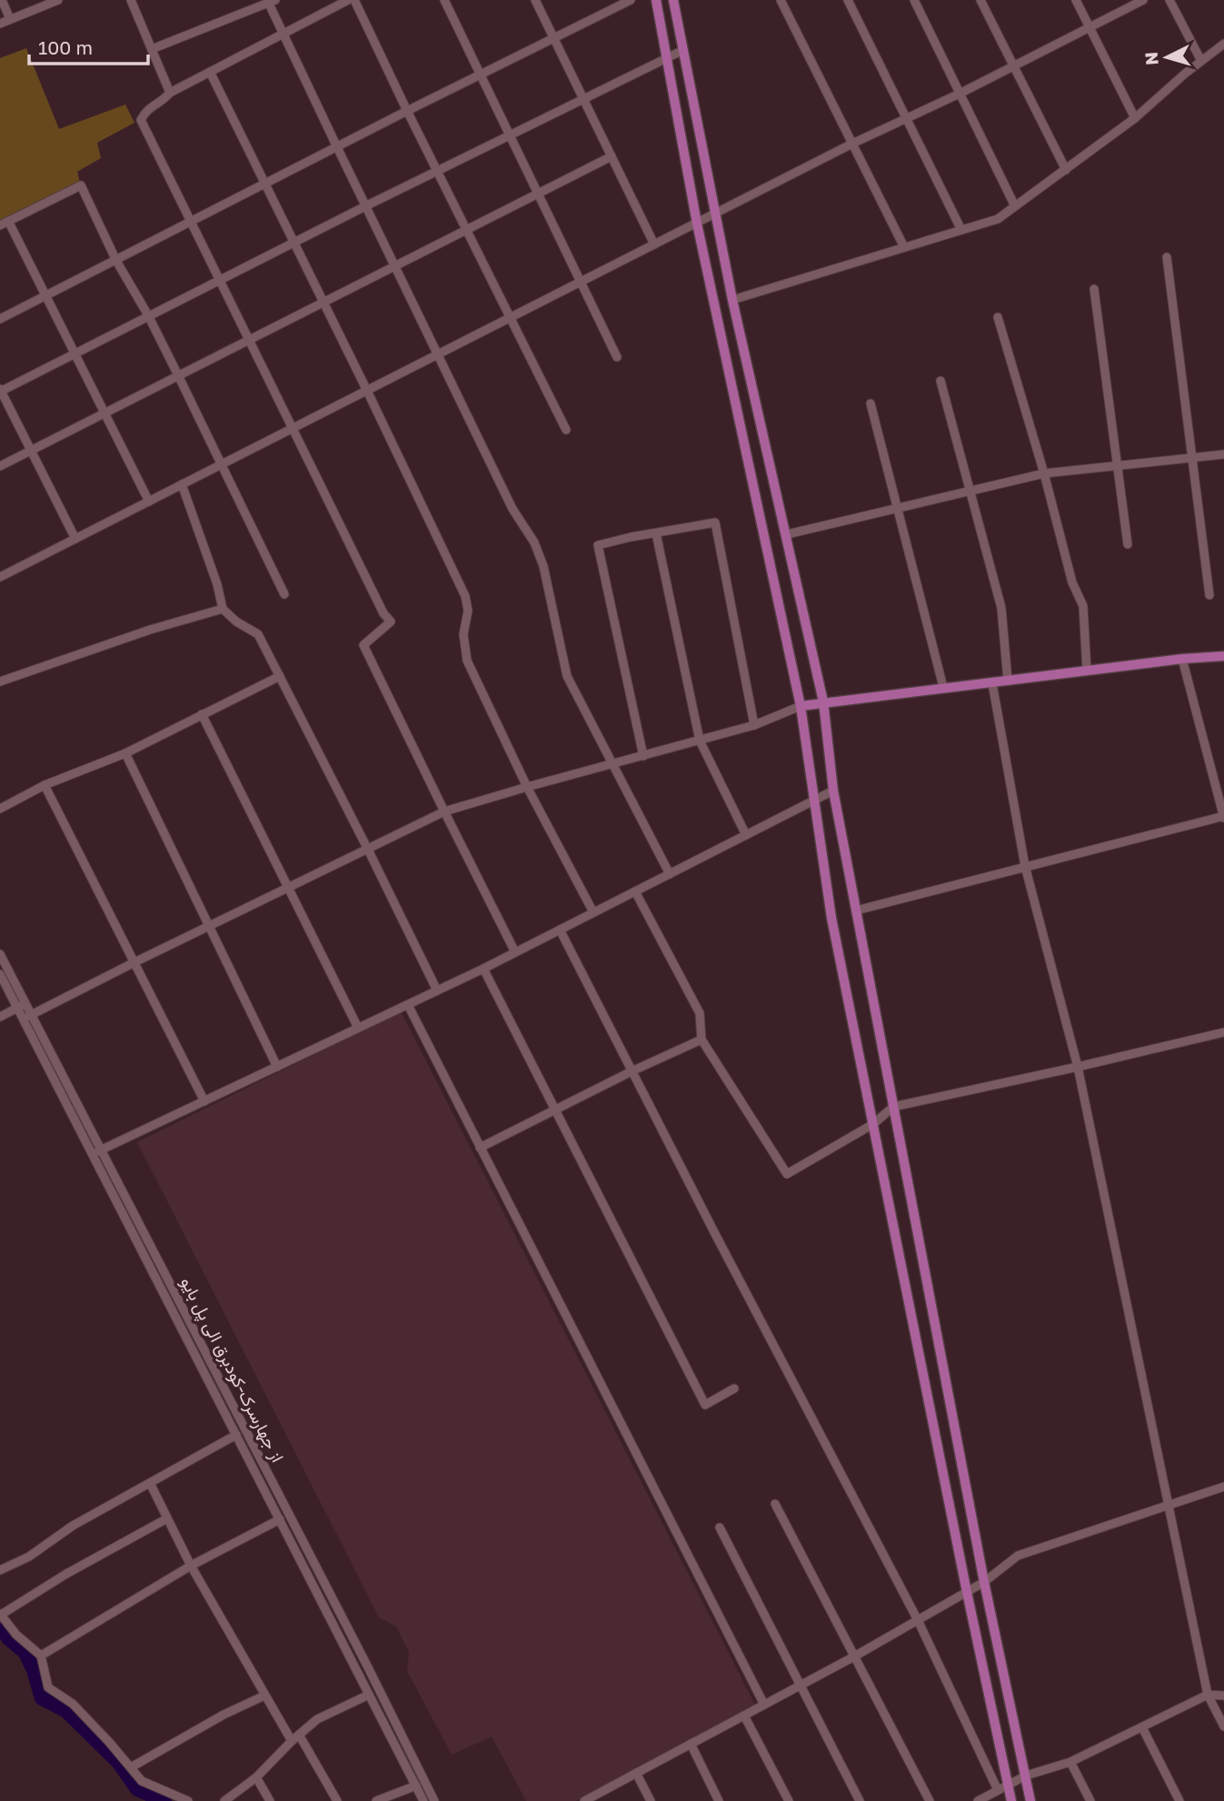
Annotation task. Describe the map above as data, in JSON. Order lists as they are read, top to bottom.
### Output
{
  "streets": {
    "street": ["از جهارسرک-کودبرق الی پل بایو"]
  },
  "scale_bar": "100 m",
  "north": "left"
}
